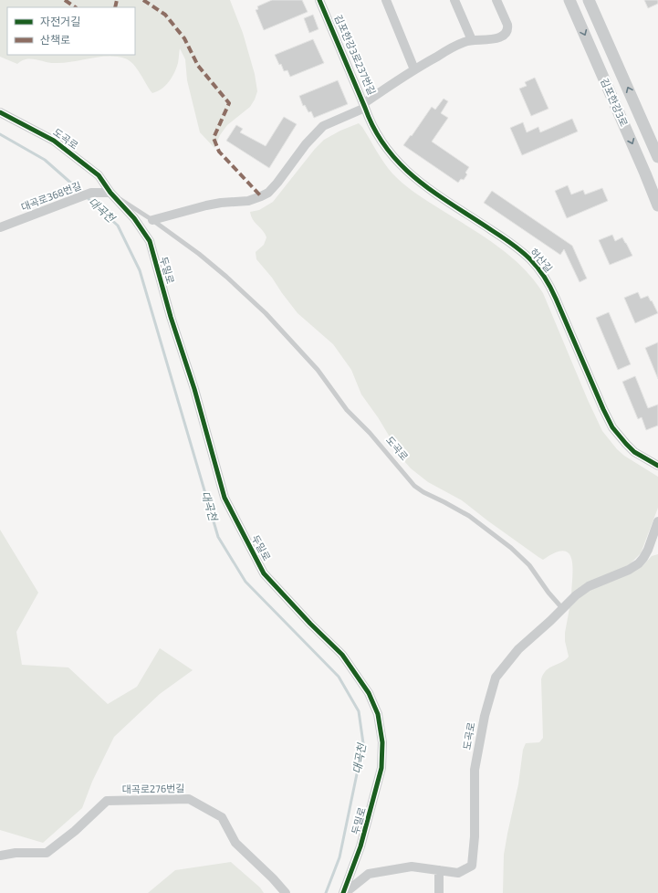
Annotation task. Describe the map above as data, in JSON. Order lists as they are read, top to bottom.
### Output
{
  "streets": {
    "street": [
      "김포한강3로237번길",
      "김포한강3로",
      "도곡로",
      "대곡로368번길",
      "허산길",
      "두밀로",
      "대곡로276번길"
    ]
  },
  "crossings": [
    ["김포한강3로237번길", "허산길"],
    ["도곡로", "대곡로368번길"],
    ["도곡로", "두밀로"],
    ["대곡로368번길", "두밀로"]
  ],
  "water": ["대곡천"],
  "legend": ["자전거길", "산책로"]
}
